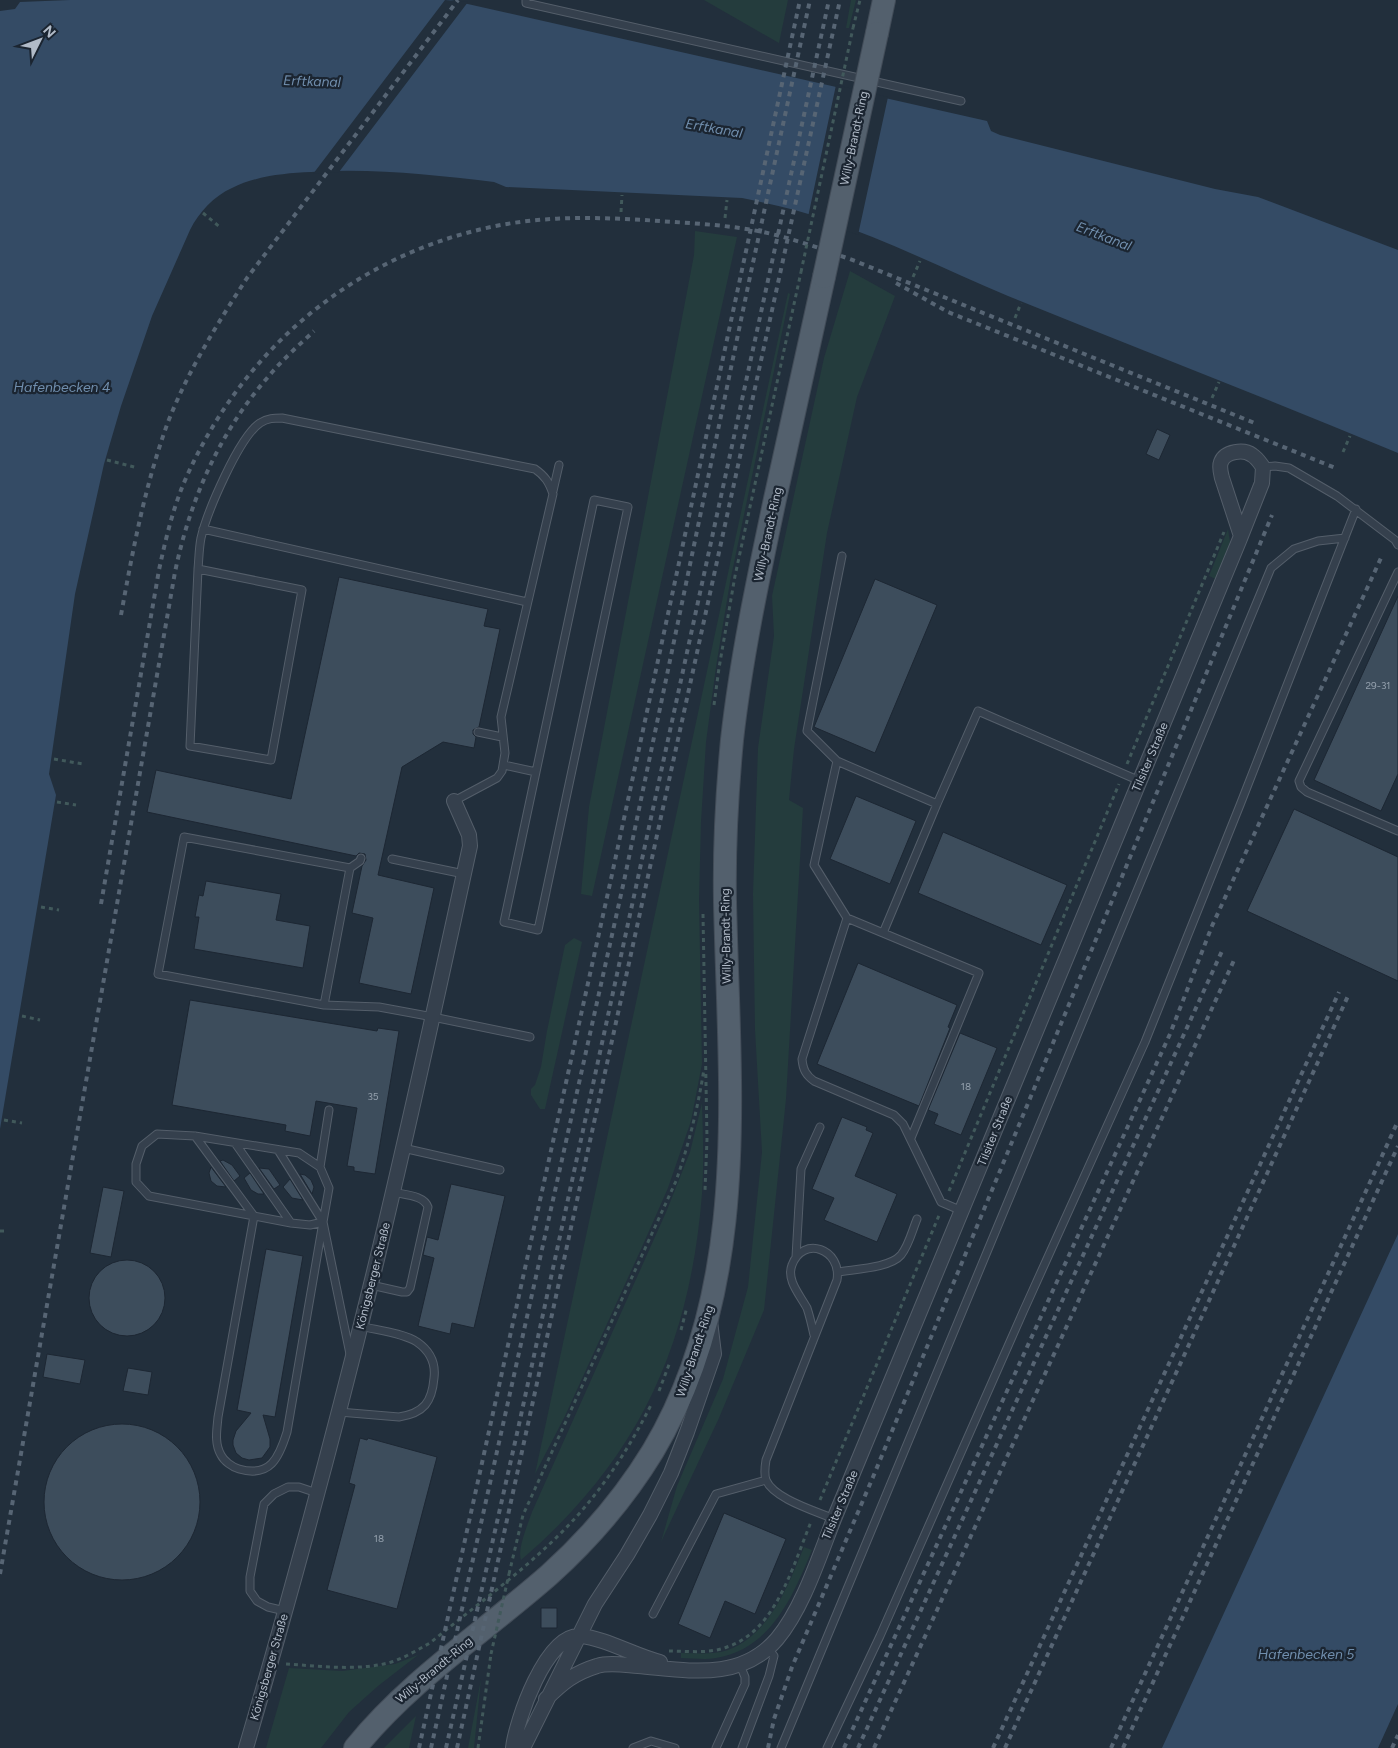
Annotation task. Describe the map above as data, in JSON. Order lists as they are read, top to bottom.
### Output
{
  "streets": {
    "main road": ["Willy-Brandt-Ring"],
    "street": ["Tilsiter Straße", "Königsberger Straße"]
  },
  "crossings": [
    ["Willy-Brandt-Ring", "Tilsiter Straße"]
  ],
  "water": ["Erftkanal", "Hafenbecken 4", "Hafenbecken 5"],
  "house_numbers": [
    "29-31",
    "18",
    "35",
    "18"
  ],
  "north": "top right"
}
